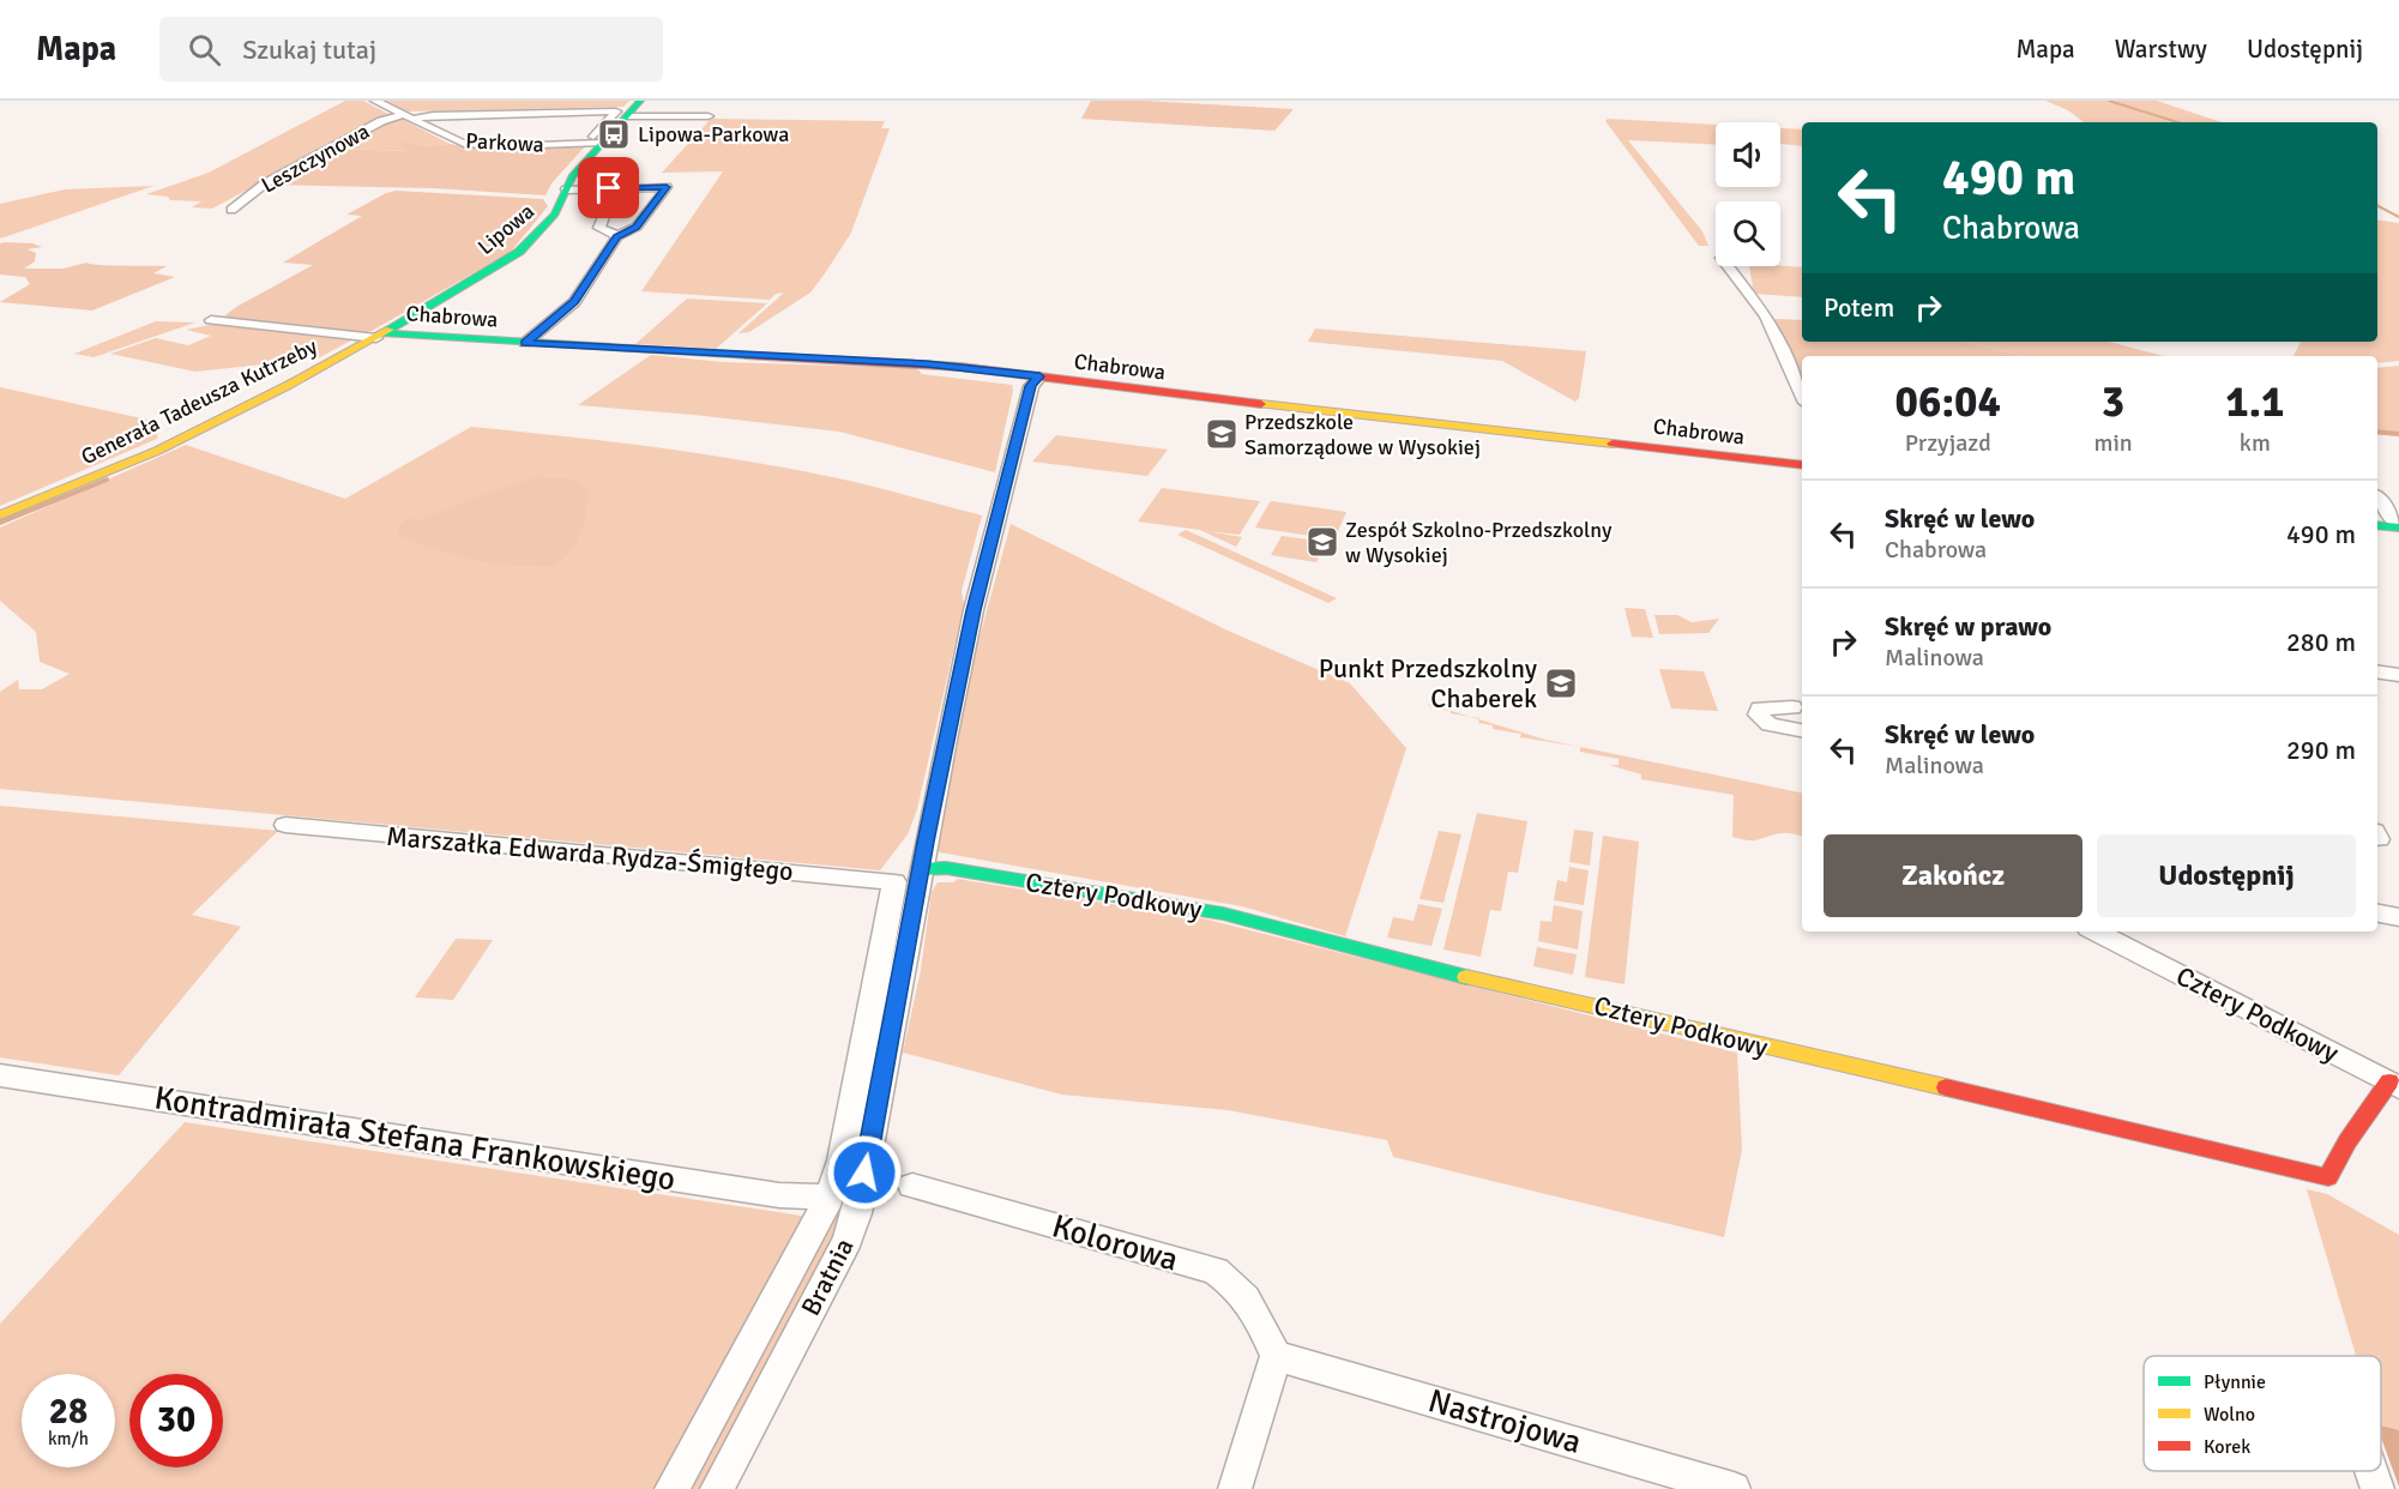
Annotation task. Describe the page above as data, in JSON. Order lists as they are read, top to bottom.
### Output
{
  "streets": {
    "street": [
      "Parkowa",
      "Leszczynowa",
      "Lipowa",
      "Chabrowa",
      "Generała Tadeusza Kutrzeby",
      "Marszałka Edwarda Rydza-Śmigłego",
      "Cztery Podkowy",
      "Kontradmirała Stefana Frankowskiego",
      "Kolorowa",
      "Bratnia",
      "Nastrojowa"
    ]
  },
  "crossings": [
    ["Parkowa", "Leszczynowa"],
    ["Parkowa", "Lipowa"],
    ["Lipowa", "Chabrowa"],
    ["Lipowa", "Generała Tadeusza Kutrzeby"],
    ["Chabrowa", "Generała Tadeusza Kutrzeby"],
    ["Chabrowa", "Bratnia"],
    ["Marszałka Edwarda Rydza-Śmigłego", "Kontradmirała Stefana Frankowskiego"],
    ["Cztery Podkowy", "Bratnia"],
    ["Kolorowa", "Nastrojowa"]
  ],
  "places": {
    "bus stop": ["Lipowa-Parkowa"],
    "school or university": ["Przedszkole Samorządowe w Wysokiej", "Zespół Szkolno-Przedszkolny w Wysokiej", "Punkt Przedszkolny Chaberek"]
  },
  "legend": ["Płynnie", "Wolno", "Korek"],
  "page": {
    "header": "Mapa",
    "search": "Szukaj tutaj",
    "nav": ["Mapa", "Warstwy", "Udostępnij"],
    "turn": ["490 m", "Chabrowa"],
    "then": "Potem",
    "eta": [
      "06:04",
      "Przyjazd",
      "3",
      "min",
      "1.1",
      "km"
    ],
    "list": [
      {
        "name": "Skręć w lewo",
        "note": "Chabrowa",
        "value": "490 m"
      },
      {
        "name": "Skręć w prawo",
        "note": "Malinowa",
        "value": "280 m"
      },
      {
        "name": "Skręć w lewo",
        "note": "Malinowa",
        "value": "290 m"
      }
    ],
    "buttons": ["Zakończ", "Udostępnij"],
    "speed": "28 km/h",
    "limit": "30"
  }
}
